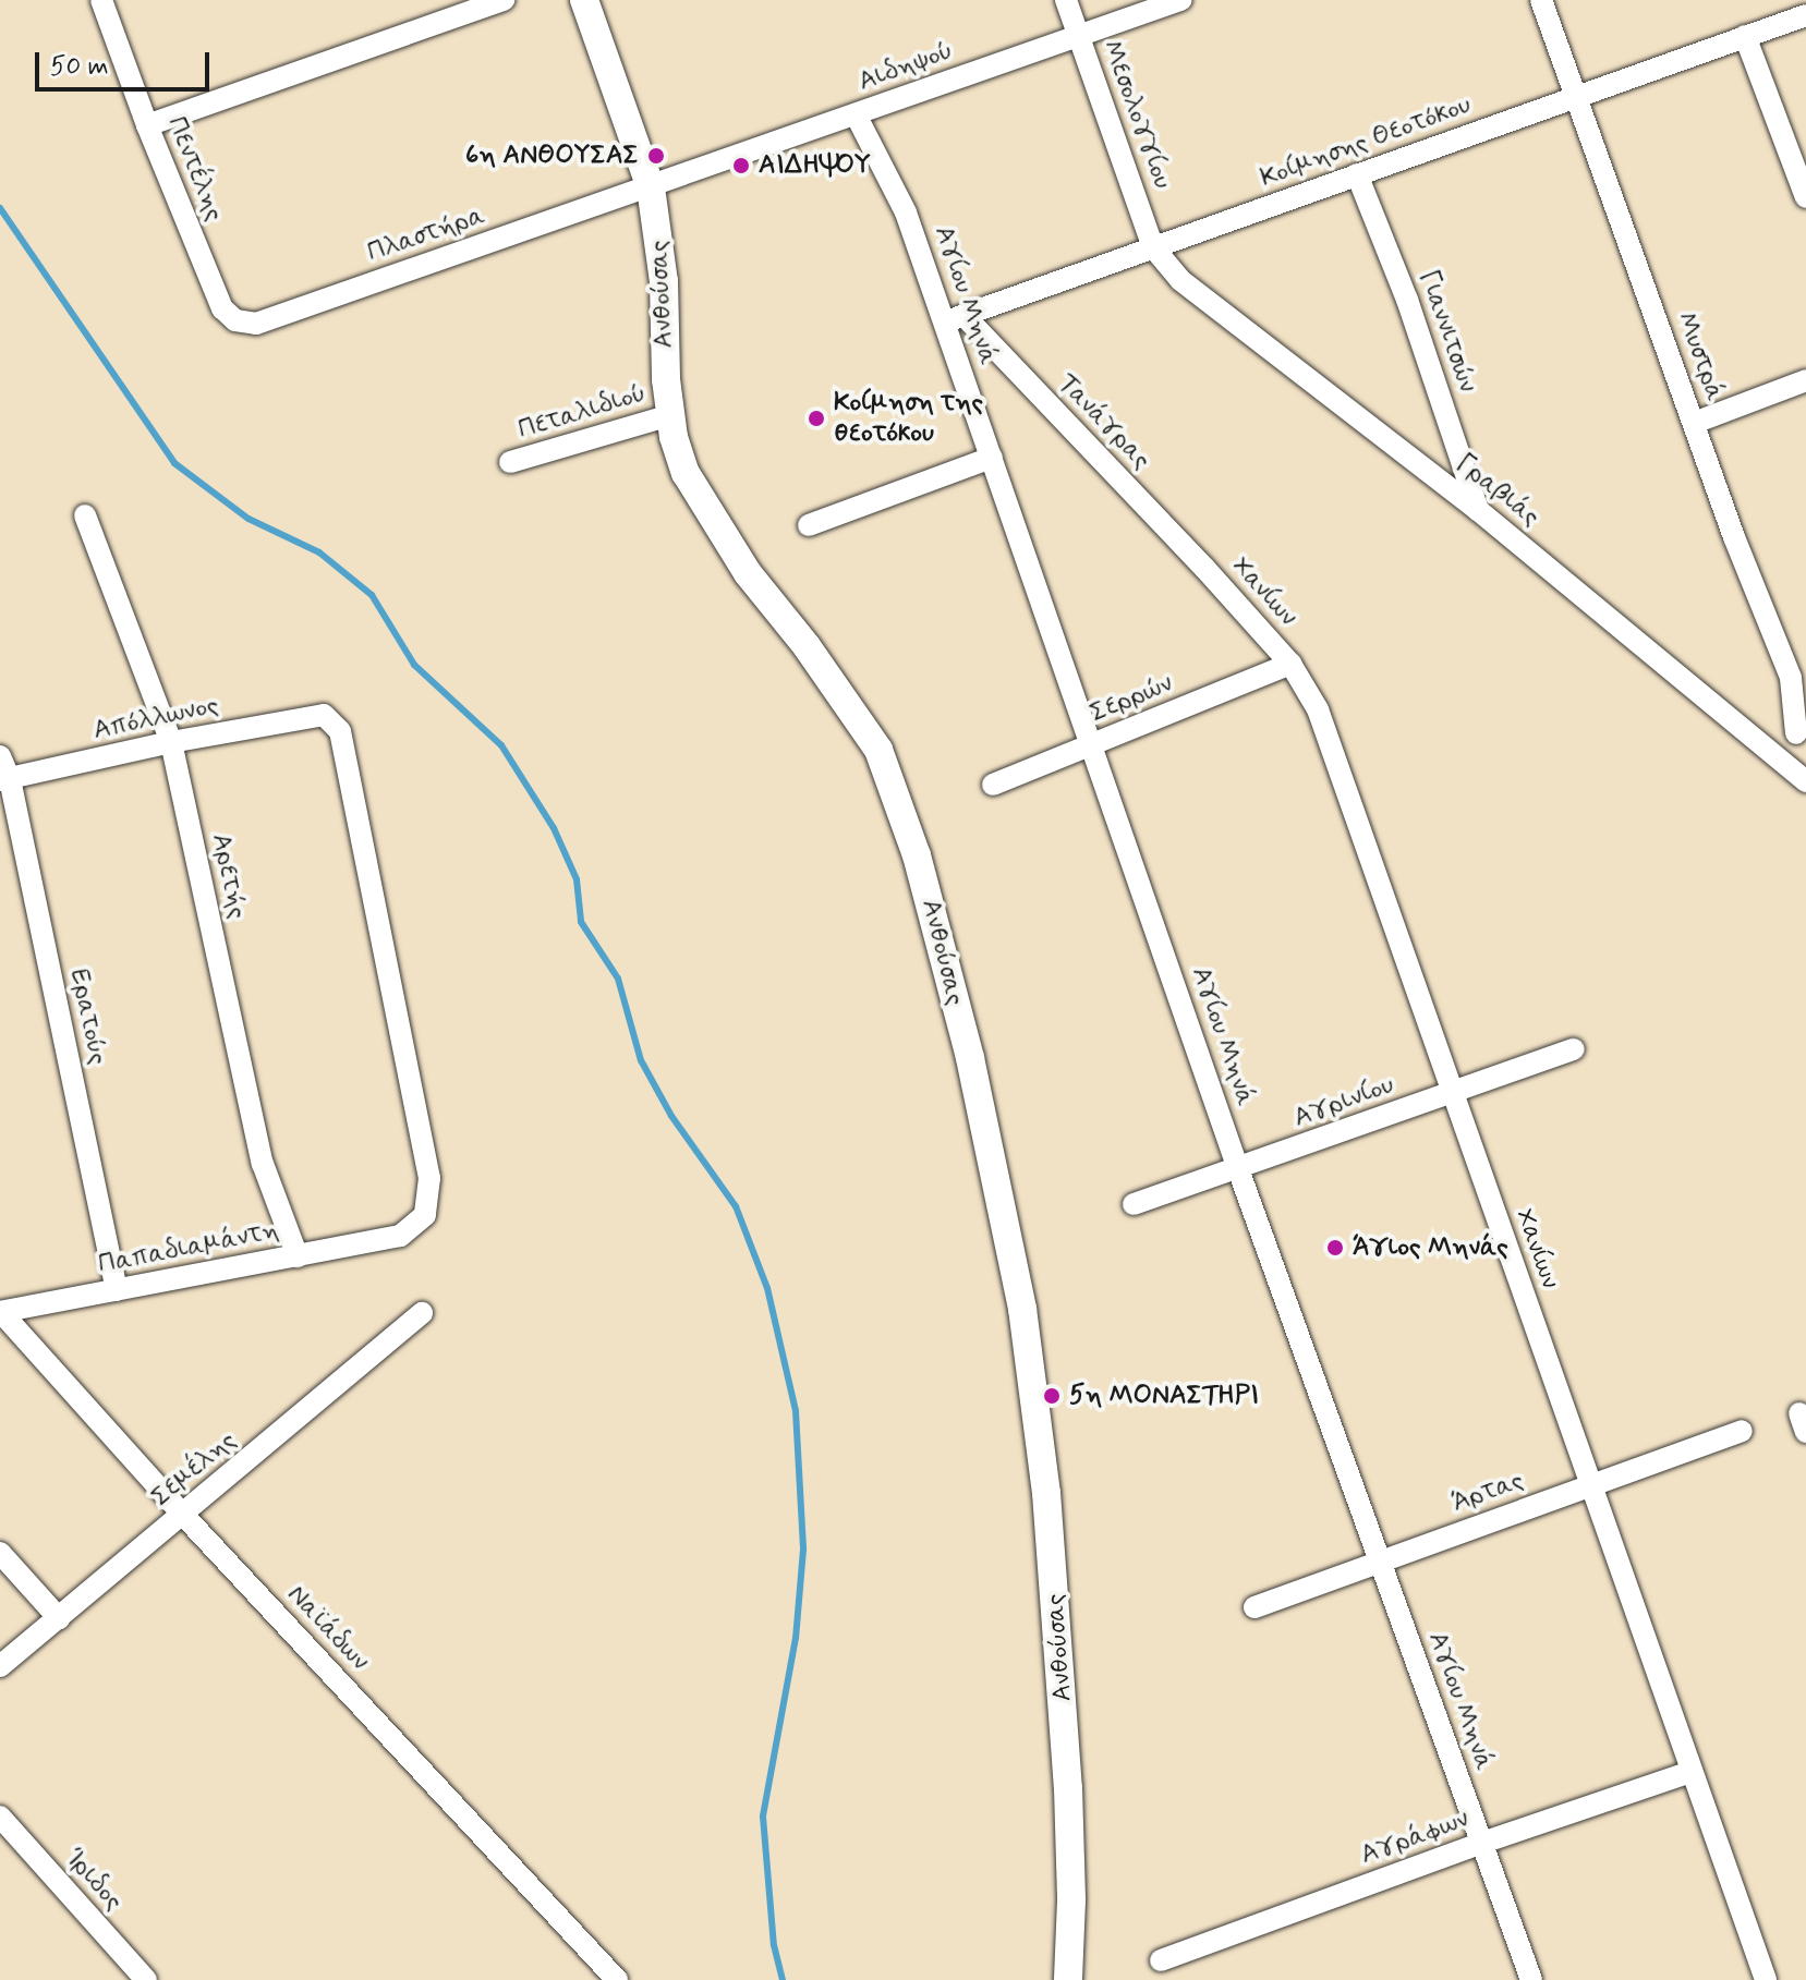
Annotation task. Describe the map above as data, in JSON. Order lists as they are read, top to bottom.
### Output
{
  "streets": {
    "street": [
      "Αιδηψού",
      "Μεσολογγίου",
      "Κοίμησης Θεοτόκου",
      "Πεντέλης",
      "Πλαστήρα",
      "Ανθούσας",
      "Αγίου Μηνά",
      "Γιαννιτσών",
      "Μυστρά",
      "Πεταλιδιού",
      "Τανάγρας",
      "Γραβιάς",
      "Χανίων",
      "Σερρών",
      "Απόλλωνος",
      "Αρετής",
      "Ερατούς",
      "Αγρινίου",
      "Παπαδιαμάντη",
      "Σεμέλης",
      "Άρτας",
      "Ναϊάδων",
      "Αγράφων",
      "Ίριδος"
    ]
  },
  "crossings": [
    ["Αιδηψού", "Μεσολογγίου"],
    ["Αιδηψού", "Πλαστήρα"],
    ["Αιδηψού", "Ανθούσας"],
    ["Αιδηψού", "Αγίου Μηνά"],
    ["Μεσολογγίου", "Κοίμησης Θεοτόκου"],
    ["Μεσολογγίου", "Γραβιάς"],
    ["Κοίμησης Θεοτόκου", "Αγίου Μηνά"],
    ["Κοίμησης Θεοτόκου", "Γιαννιτσών"],
    ["Κοίμησης Θεοτόκου", "Μυστρά"],
    ["Κοίμησης Θεοτόκου", "Τανάγρας"],
    ["Κοίμησης Θεοτόκου", "Γραβιάς"],
    ["Πεντέλης", "Πλαστήρα"],
    ["Πλαστήρα", "Ανθούσας"],
    ["Ανθούσας", "Πεταλιδιού"],
    ["Αγίου Μηνά", "Τανάγρας"],
    ["Αγίου Μηνά", "Σερρών"],
    ["Αγίου Μηνά", "Αγρινίου"],
    ["Αγίου Μηνά", "Άρτας"],
    ["Αγίου Μηνά", "Αγράφων"],
    ["Γιαννιτσών", "Γραβιάς"],
    ["Τανάγρας", "Χανίων"],
    ["Χανίων", "Σερρών"],
    ["Χανίων", "Αγρινίου"],
    ["Χανίων", "Άρτας"],
    ["Χανίων", "Αγράφων"],
    ["Απόλλωνος", "Αρετής"],
    ["Απόλλωνος", "Ερατούς"],
    ["Απόλλωνος", "Παπαδιαμάντη"],
    ["Αρετής", "Παπαδιαμάντη"],
    ["Ερατούς", "Παπαδιαμάντη"],
    ["Παπαδιαμάντη", "Ναϊάδων"],
    ["Σεμέλης", "Ναϊάδων"]
  ],
  "places": [
    "6η ΑΝΘΟΥΣΑΣ",
    "ΑΙΔΗΨΟΥ",
    "Κοίμηση της θεοτόκου",
    "Άγιος Μηνάς",
    "5η ΜΟΝΑΣΤΗΡΙ"
  ],
  "scale_bar": "50 m"
}
